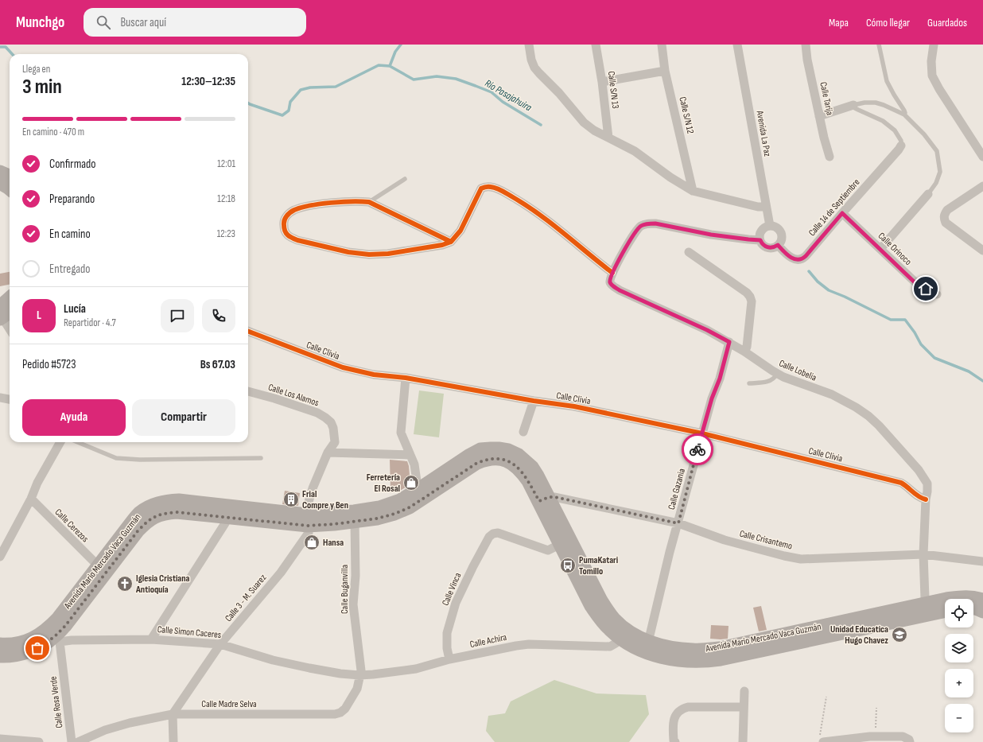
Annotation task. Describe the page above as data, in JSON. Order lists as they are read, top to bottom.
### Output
{
  "streets": {
    "main road": ["Avenida Mario Mercado Vaca Guzmán"],
    "street": [
      "Calle S/N 13",
      "Calle Tarija",
      "Calle S/N 12",
      "Avenida La Paz",
      "Calle 14 de Septiembre",
      "Calle Orinoco",
      "Calle Clivia",
      "Calle Lobelia",
      "Calle Los Alamos",
      "Calle Gazania",
      "Calle Cerezos",
      "Calle Crisantemo",
      "Calle Buganvilla",
      "Calle Vinca",
      "Calle 3 - M. Suarez",
      "Calle Simon Caceres",
      "Calle Achira",
      "Calle Rosa Verde",
      "Calle Madre Selva"
    ]
  },
  "crossings": [
    ["Avenida La Paz", "Calle 14 de Septiembre"],
    ["Calle 14 de Septiembre", "Calle Orinoco"],
    ["Calle Clivia", "Calle Lobelia"],
    ["Calle Clivia", "Calle Gazania"],
    ["Calle Lobelia", "Calle Gazania"],
    ["Calle Lobelia", "Calle Crisantemo"],
    ["Calle Lobelia", "Avenida Mario Mercado Vaca Guzmán"],
    ["Calle Los Alamos", "Avenida Mario Mercado Vaca Guzmán"],
    ["Calle Los Alamos", "Calle 3 - M. Suarez"],
    ["Calle Gazania", "Calle Crisantemo"],
    ["Calle Gazania", "Avenida Mario Mercado Vaca Guzmán"],
    ["Calle Cerezos", "Avenida Mario Mercado Vaca Guzmán"],
    ["Calle Crisantemo", "Avenida Mario Mercado Vaca Guzmán"],
    ["Avenida Mario Mercado Vaca Guzmán", "Calle Buganvilla"],
    ["Avenida Mario Mercado Vaca Guzmán", "Calle Vinca"],
    ["Avenida Mario Mercado Vaca Guzmán", "Calle 3 - M. Suarez"],
    ["Avenida Mario Mercado Vaca Guzmán", "Calle Simon Caceres"],
    ["Avenida Mario Mercado Vaca Guzmán", "Calle Achira"],
    ["Avenida Mario Mercado Vaca Guzmán", "Calle Rosa Verde"],
    ["Calle Buganvilla", "Calle Simon Caceres"],
    ["Calle Buganvilla", "Calle Achira"],
    ["Calle Buganvilla", "Calle Madre Selva"],
    ["Calle Vinca", "Calle Achira"],
    ["Calle 3 - M. Suarez", "Calle Simon Caceres"],
    ["Calle 3 - M. Suarez", "Calle Madre Selva"],
    ["Calle Simon Caceres", "Calle Achira"],
    ["Calle Simon Caceres", "Calle Rosa Verde"],
    ["Calle Simon Caceres", "Calle Madre Selva"],
    ["Calle Achira", "Calle Madre Selva"]
  ],
  "water": ["Río Pasajahuira"],
  "places": {
    "shop": ["Ferretería El Rosal", "Hansa"],
    "building": ["Frial Compre y Ben"],
    "bus stop": ["PumaKatari Tomillo"],
    "church": ["Iglesia Cristiana Antioquía"],
    "school or university": ["Unidad Educatica Hugo Chavez"]
  },
  "page": {
    "header": "Munchgo",
    "search": "Buscar aquí",
    "nav": ["Mapa", "Cómo llegar", "Guardados"],
    "heading": ["3 min", "Llega en", "12:30–12:35"],
    "panel": [
      "Lucía",
      "Repartidor · 4.7",
      "Pedido #5723",
      "Bs 67.03"
    ],
    "bar": "En camino · 470 m",
    "list": [
      ["Confirmado", "12:01"],
      ["Preparando", "12:18"],
      ["En camino", "12:23"],
      "Entregado"
    ],
    "round": "L",
    "buttons": ["Ayuda", "Compartir"],
    "map_buttons": ["+", "−"]
  }
}
